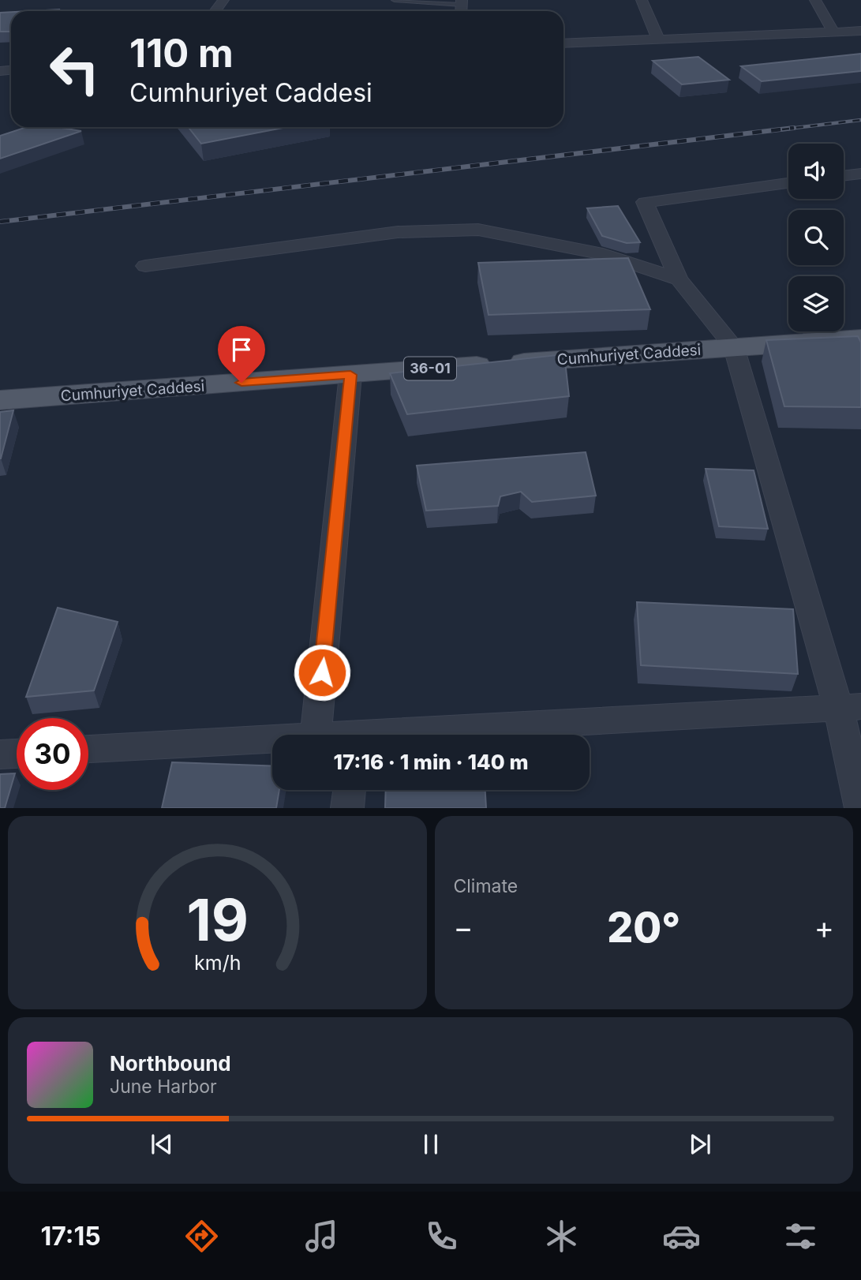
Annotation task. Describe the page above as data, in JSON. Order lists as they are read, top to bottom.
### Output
{
  "streets": {
    "main road": ["Cumhuriyet Caddesi", "36-01"]
  },
  "page": {
    "turn": ["110 m", "Cumhuriyet Caddesi"],
    "limit": "30",
    "trip": "17:16 · 1 min · 140 m",
    "tile": "Climate",
    "heat": ["−", "20°", "+"],
    "song": ["Northbound", "June Harbor"],
    "tabs": "17:15",
    "gauge": ["19", "km/h"]
  }
}
